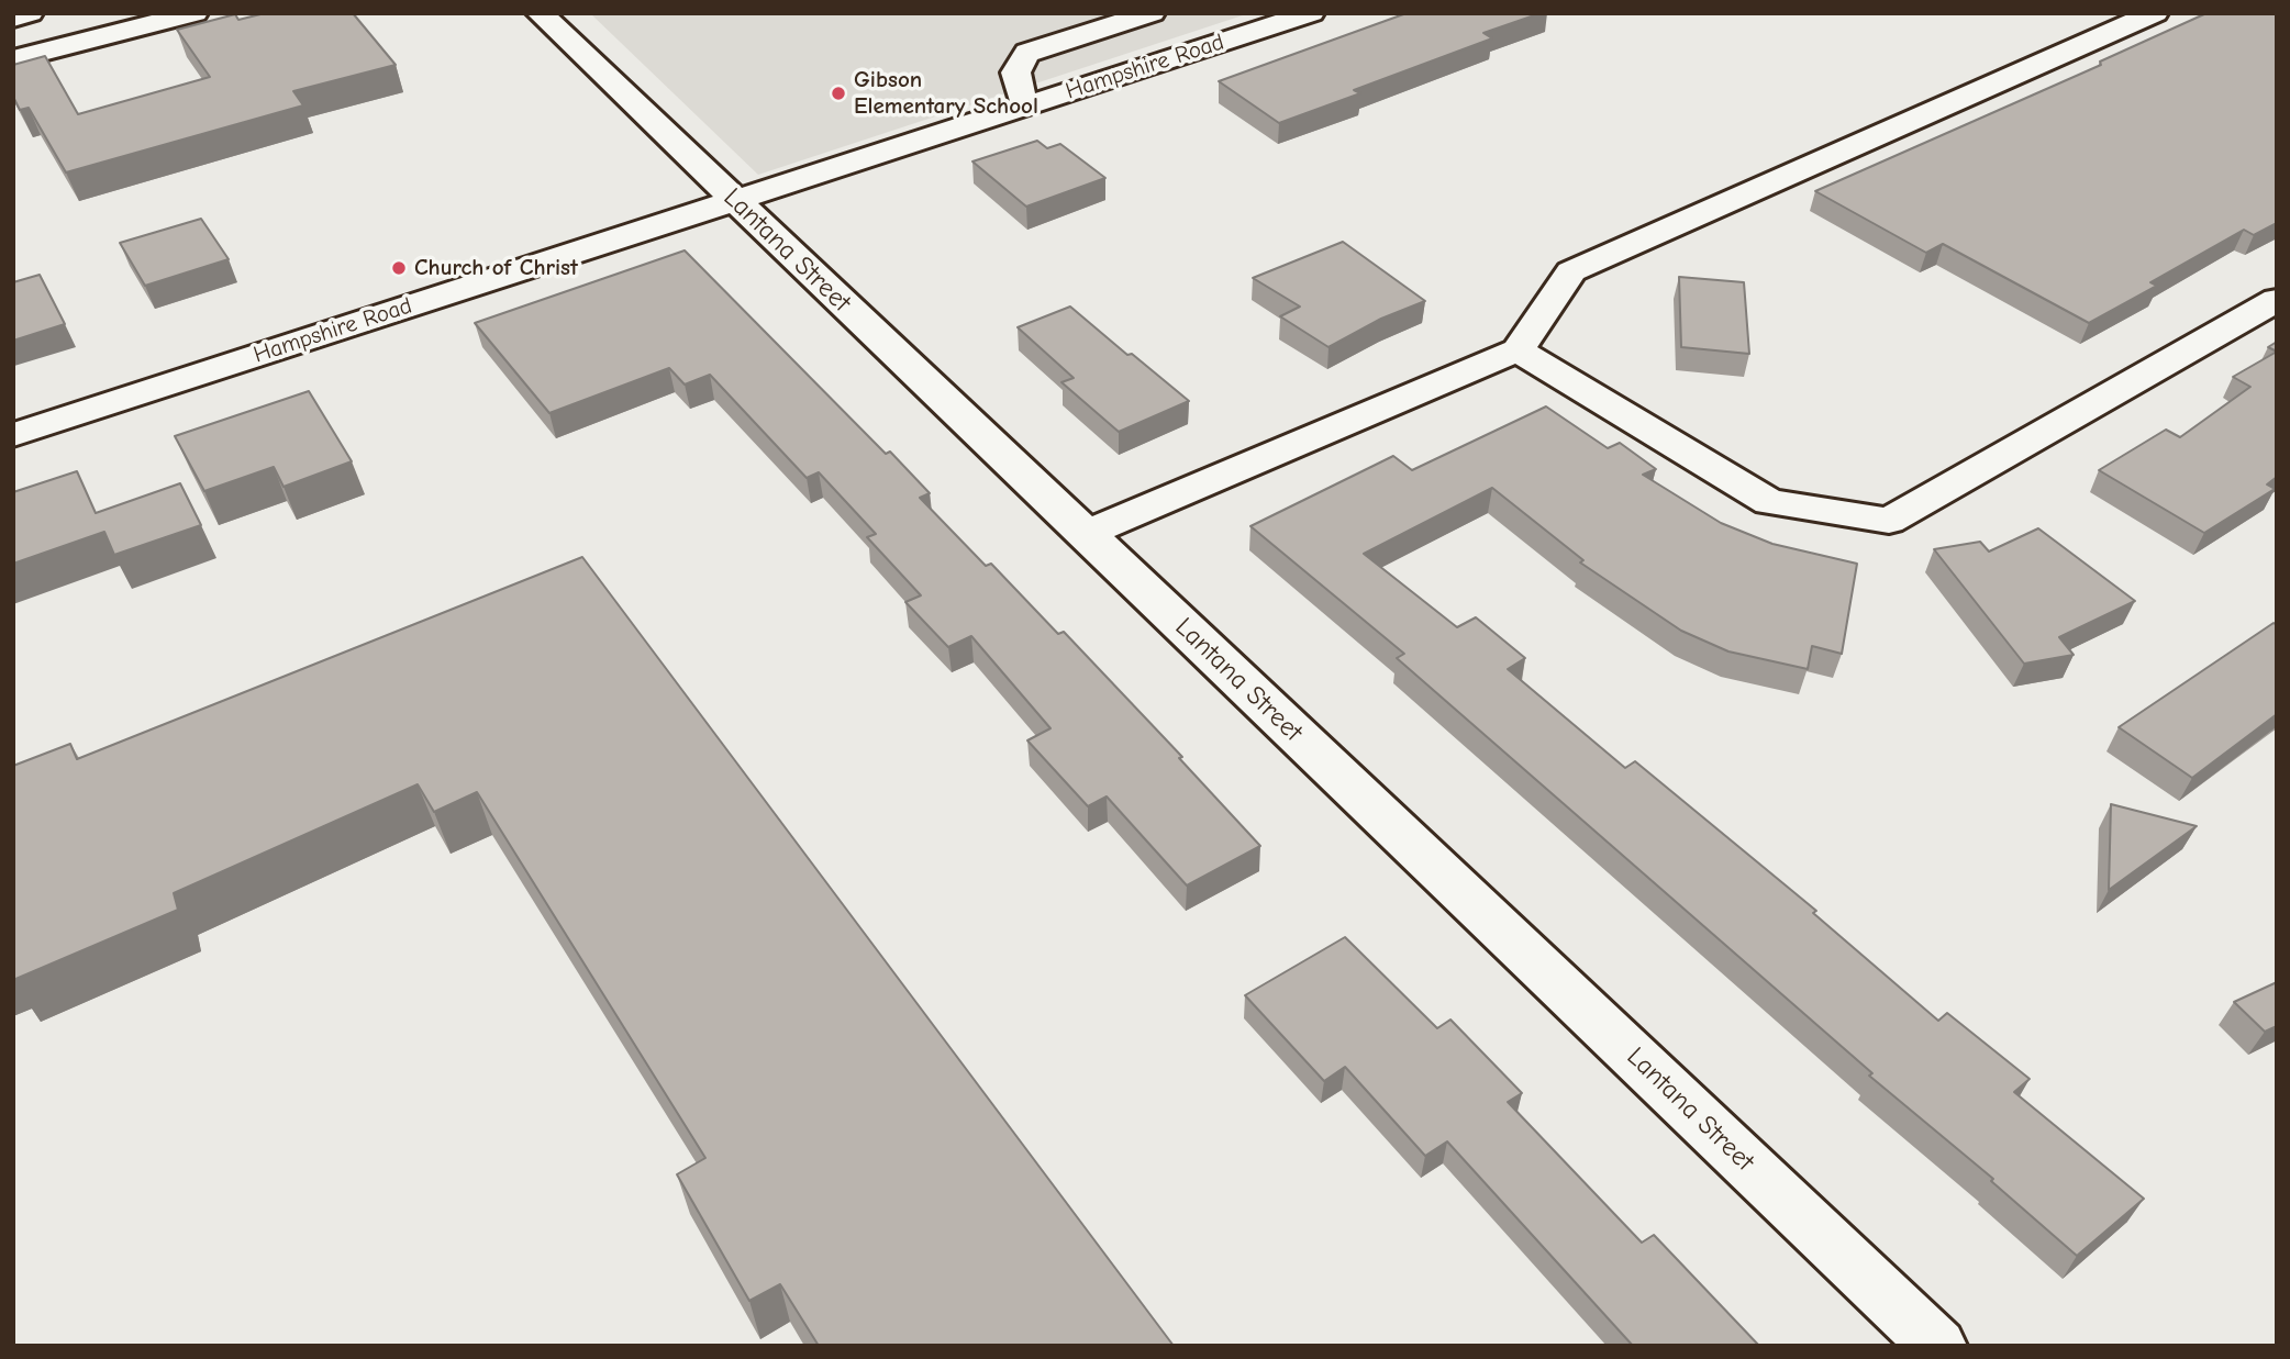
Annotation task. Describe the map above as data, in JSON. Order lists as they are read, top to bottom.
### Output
{
  "streets": {
    "street": ["Hampshire Road", "Lantana Street"]
  },
  "crossings": [
    ["Hampshire Road", "Lantana Street"]
  ],
  "places": ["Gibson Elementary School", "Church of Christ"]
}
